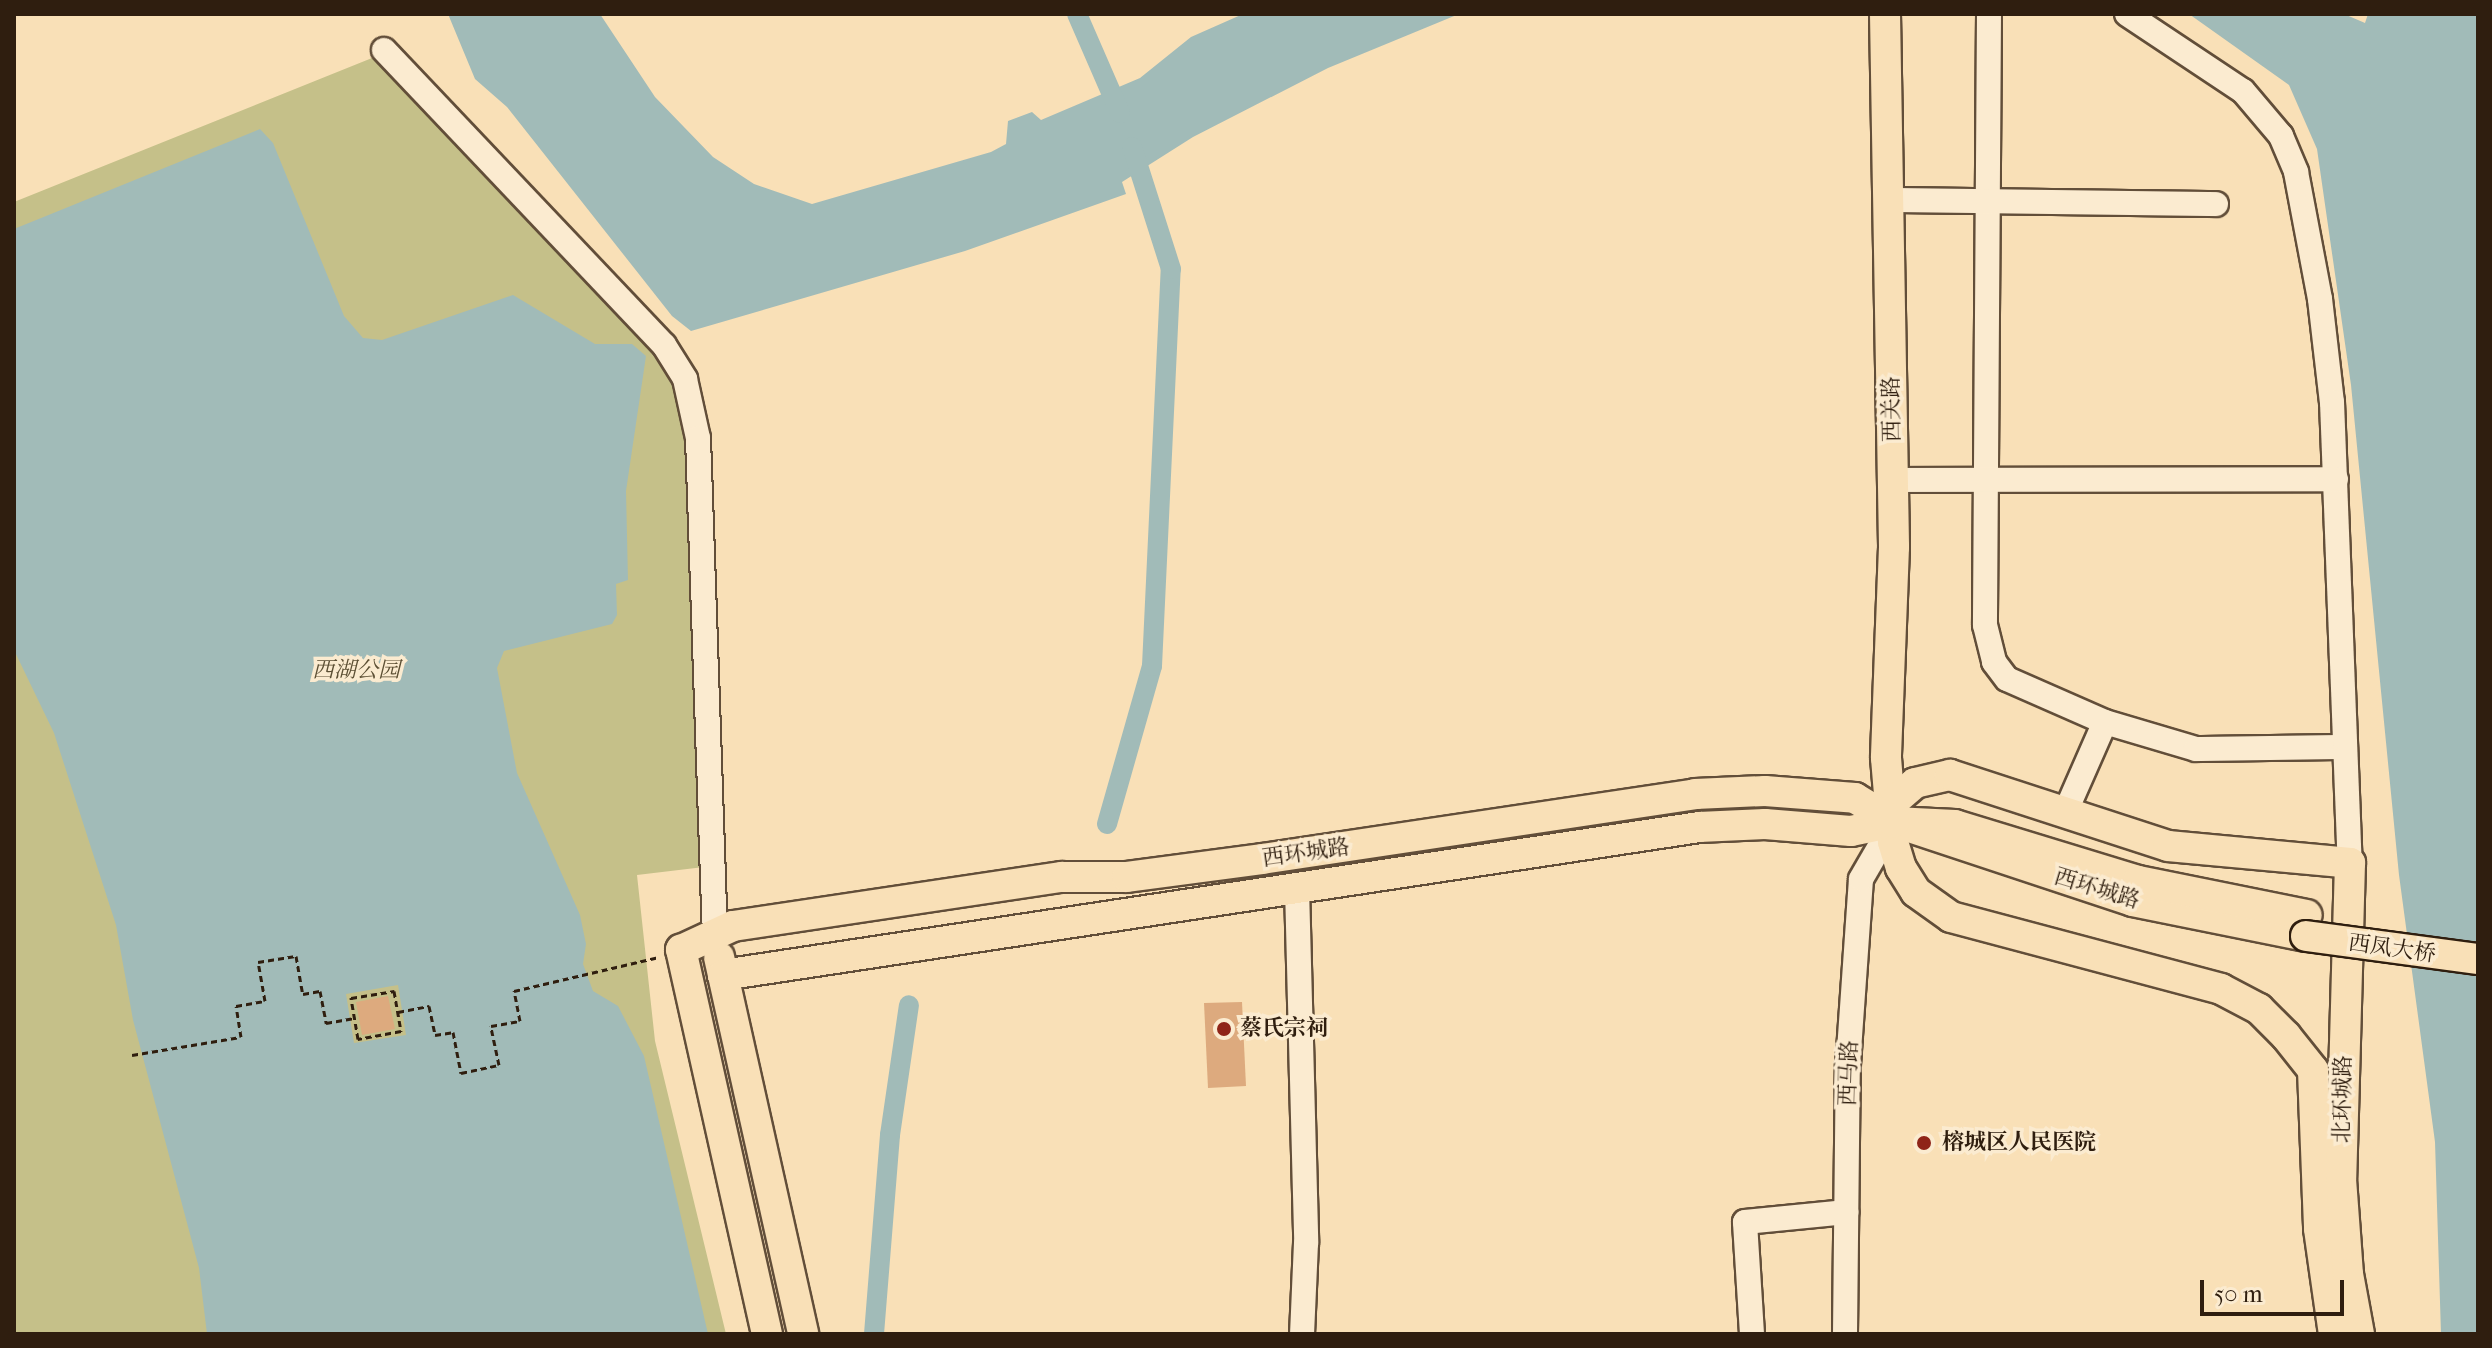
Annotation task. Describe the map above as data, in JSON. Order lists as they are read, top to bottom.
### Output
{
  "streets": {
    "main road": [
      "西关路",
      "西环城路",
      "西凤大桥",
      "北环城路"
    ],
    "street": ["西马路"]
  },
  "crossings": [
    ["西关路", "西环城路"],
    ["西关路", "西马路"],
    ["西关路", "北环城路"],
    ["西环城路", "西凤大桥"],
    ["西环城路", "西马路"]
  ],
  "parks": ["西湖公园"],
  "places": ["蔡氏宗祠", "榕城区人民医院"],
  "scale_bar": "50 m"
}
